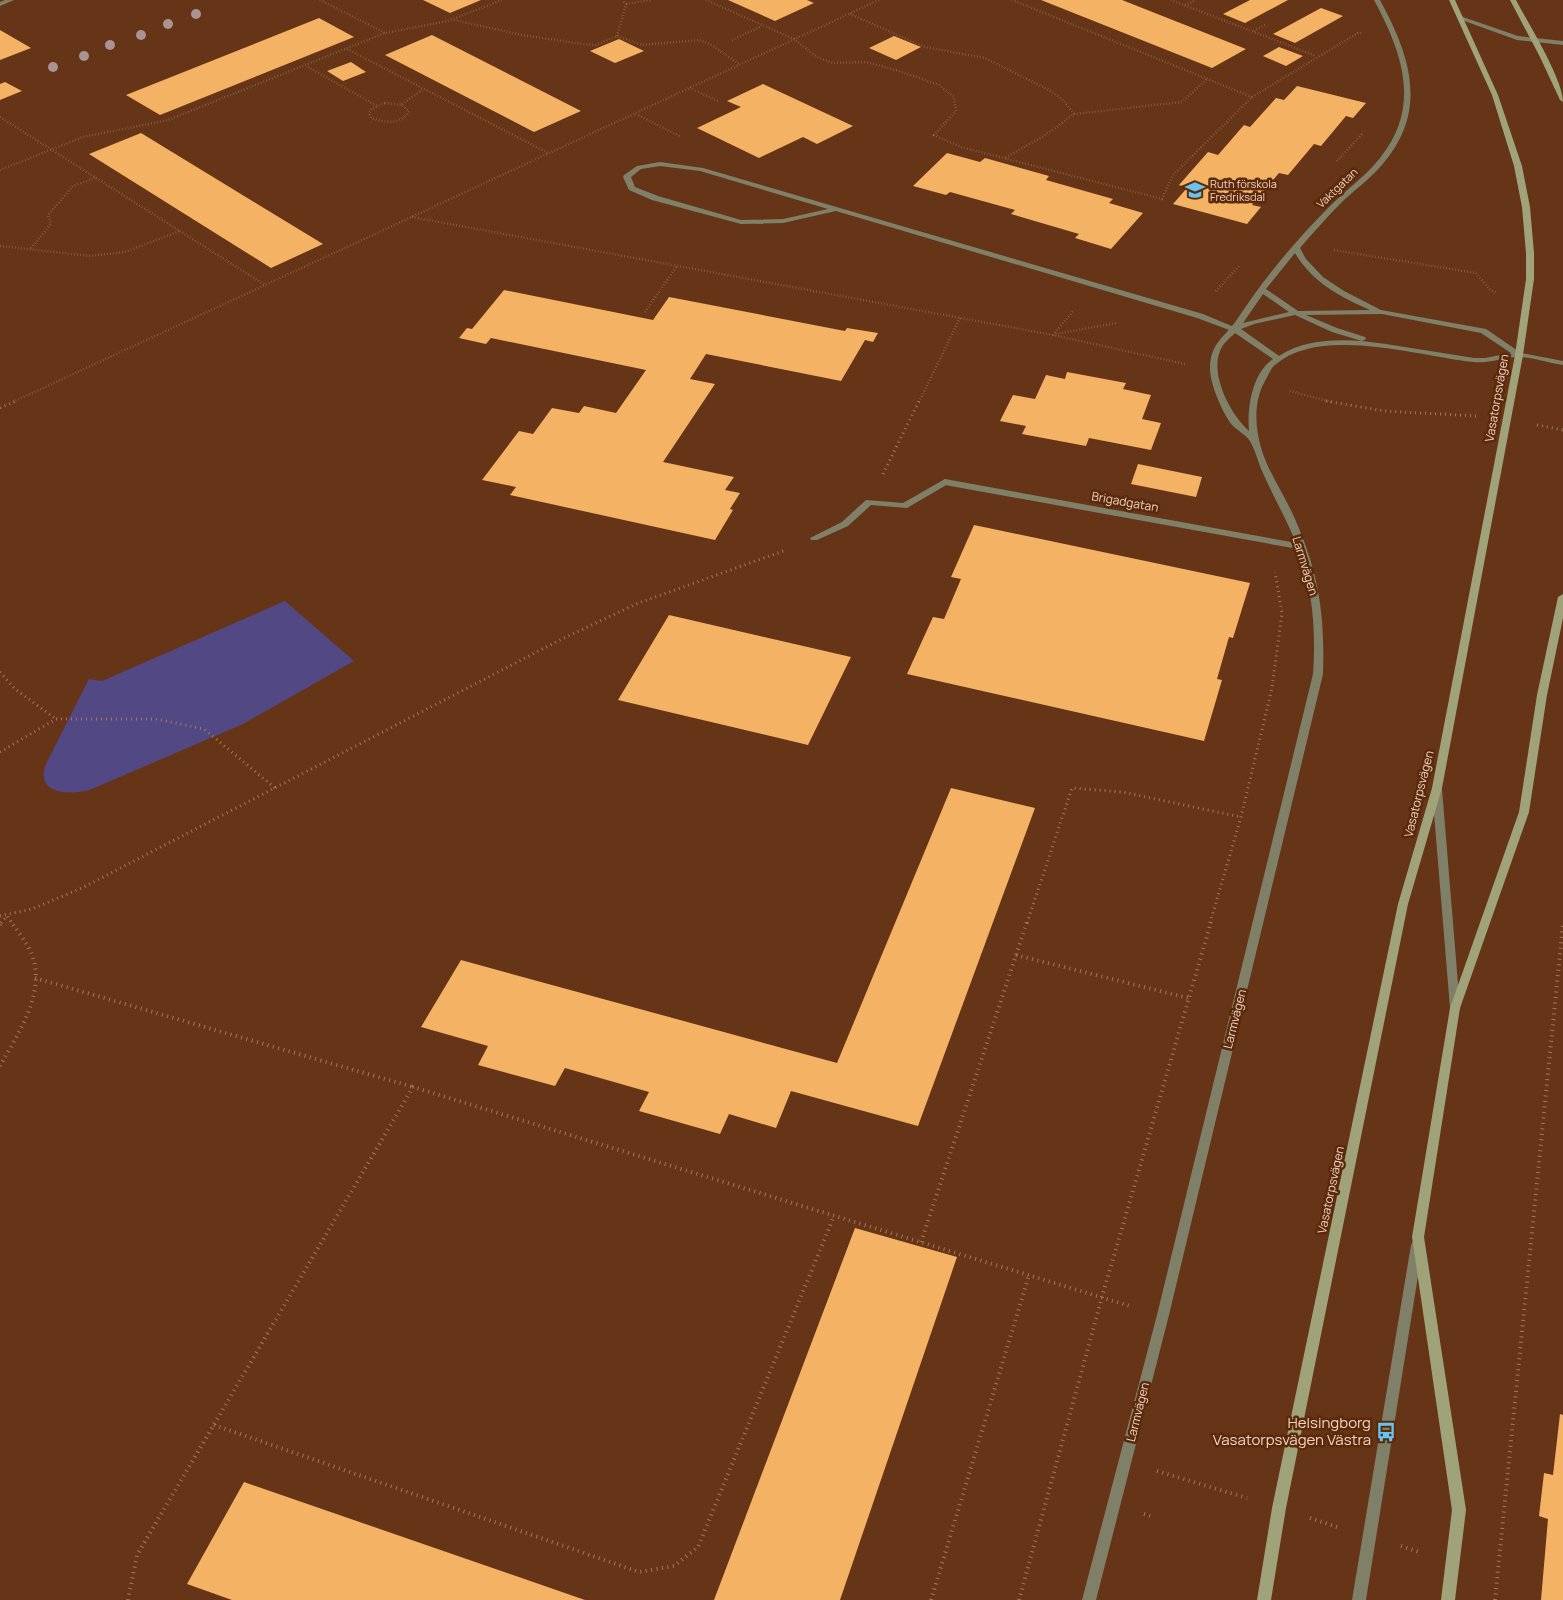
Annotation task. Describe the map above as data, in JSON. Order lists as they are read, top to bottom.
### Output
{
  "streets": {
    "main road": ["Vasatorpsvägen"],
    "street": ["Vaktgatan", "Brigadgatan", "Larmvägen"]
  },
  "crossings": [
    ["Vaktgatan", "Larmvägen"],
    ["Vasatorpsvägen", "Larmvägen"],
    ["Brigadgatan", "Larmvägen"]
  ],
  "places": {
    "school or university": ["Ruth förskola Fredriksdal"],
    "bus stop": ["Helsingborg Vasatorpsvägen Västra"]
  }
}
